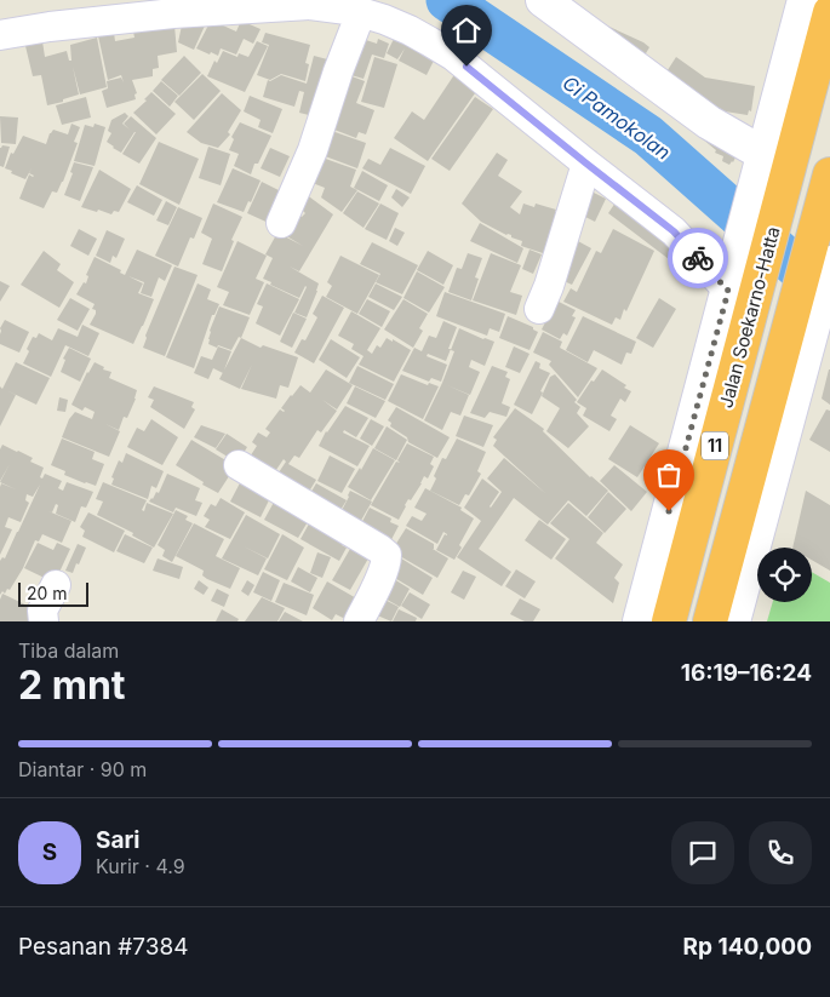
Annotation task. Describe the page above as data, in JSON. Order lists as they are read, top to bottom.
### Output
{
  "streets": {
    "highway": ["Jalan Soekarno-Hatta", "11"]
  },
  "water": ["Ci Pamokolan"],
  "scale_bar": "20 m",
  "page": {
    "scale": "20 m",
    "heading": ["2 mnt", "Tiba dalam", "16:19–16:24"],
    "panel": [
      "Sari",
      "Kurir · 4.9",
      "Pesanan #7384",
      "Rp 140,000"
    ],
    "bar": "Diantar · 90 m",
    "round": "S"
  }
}
